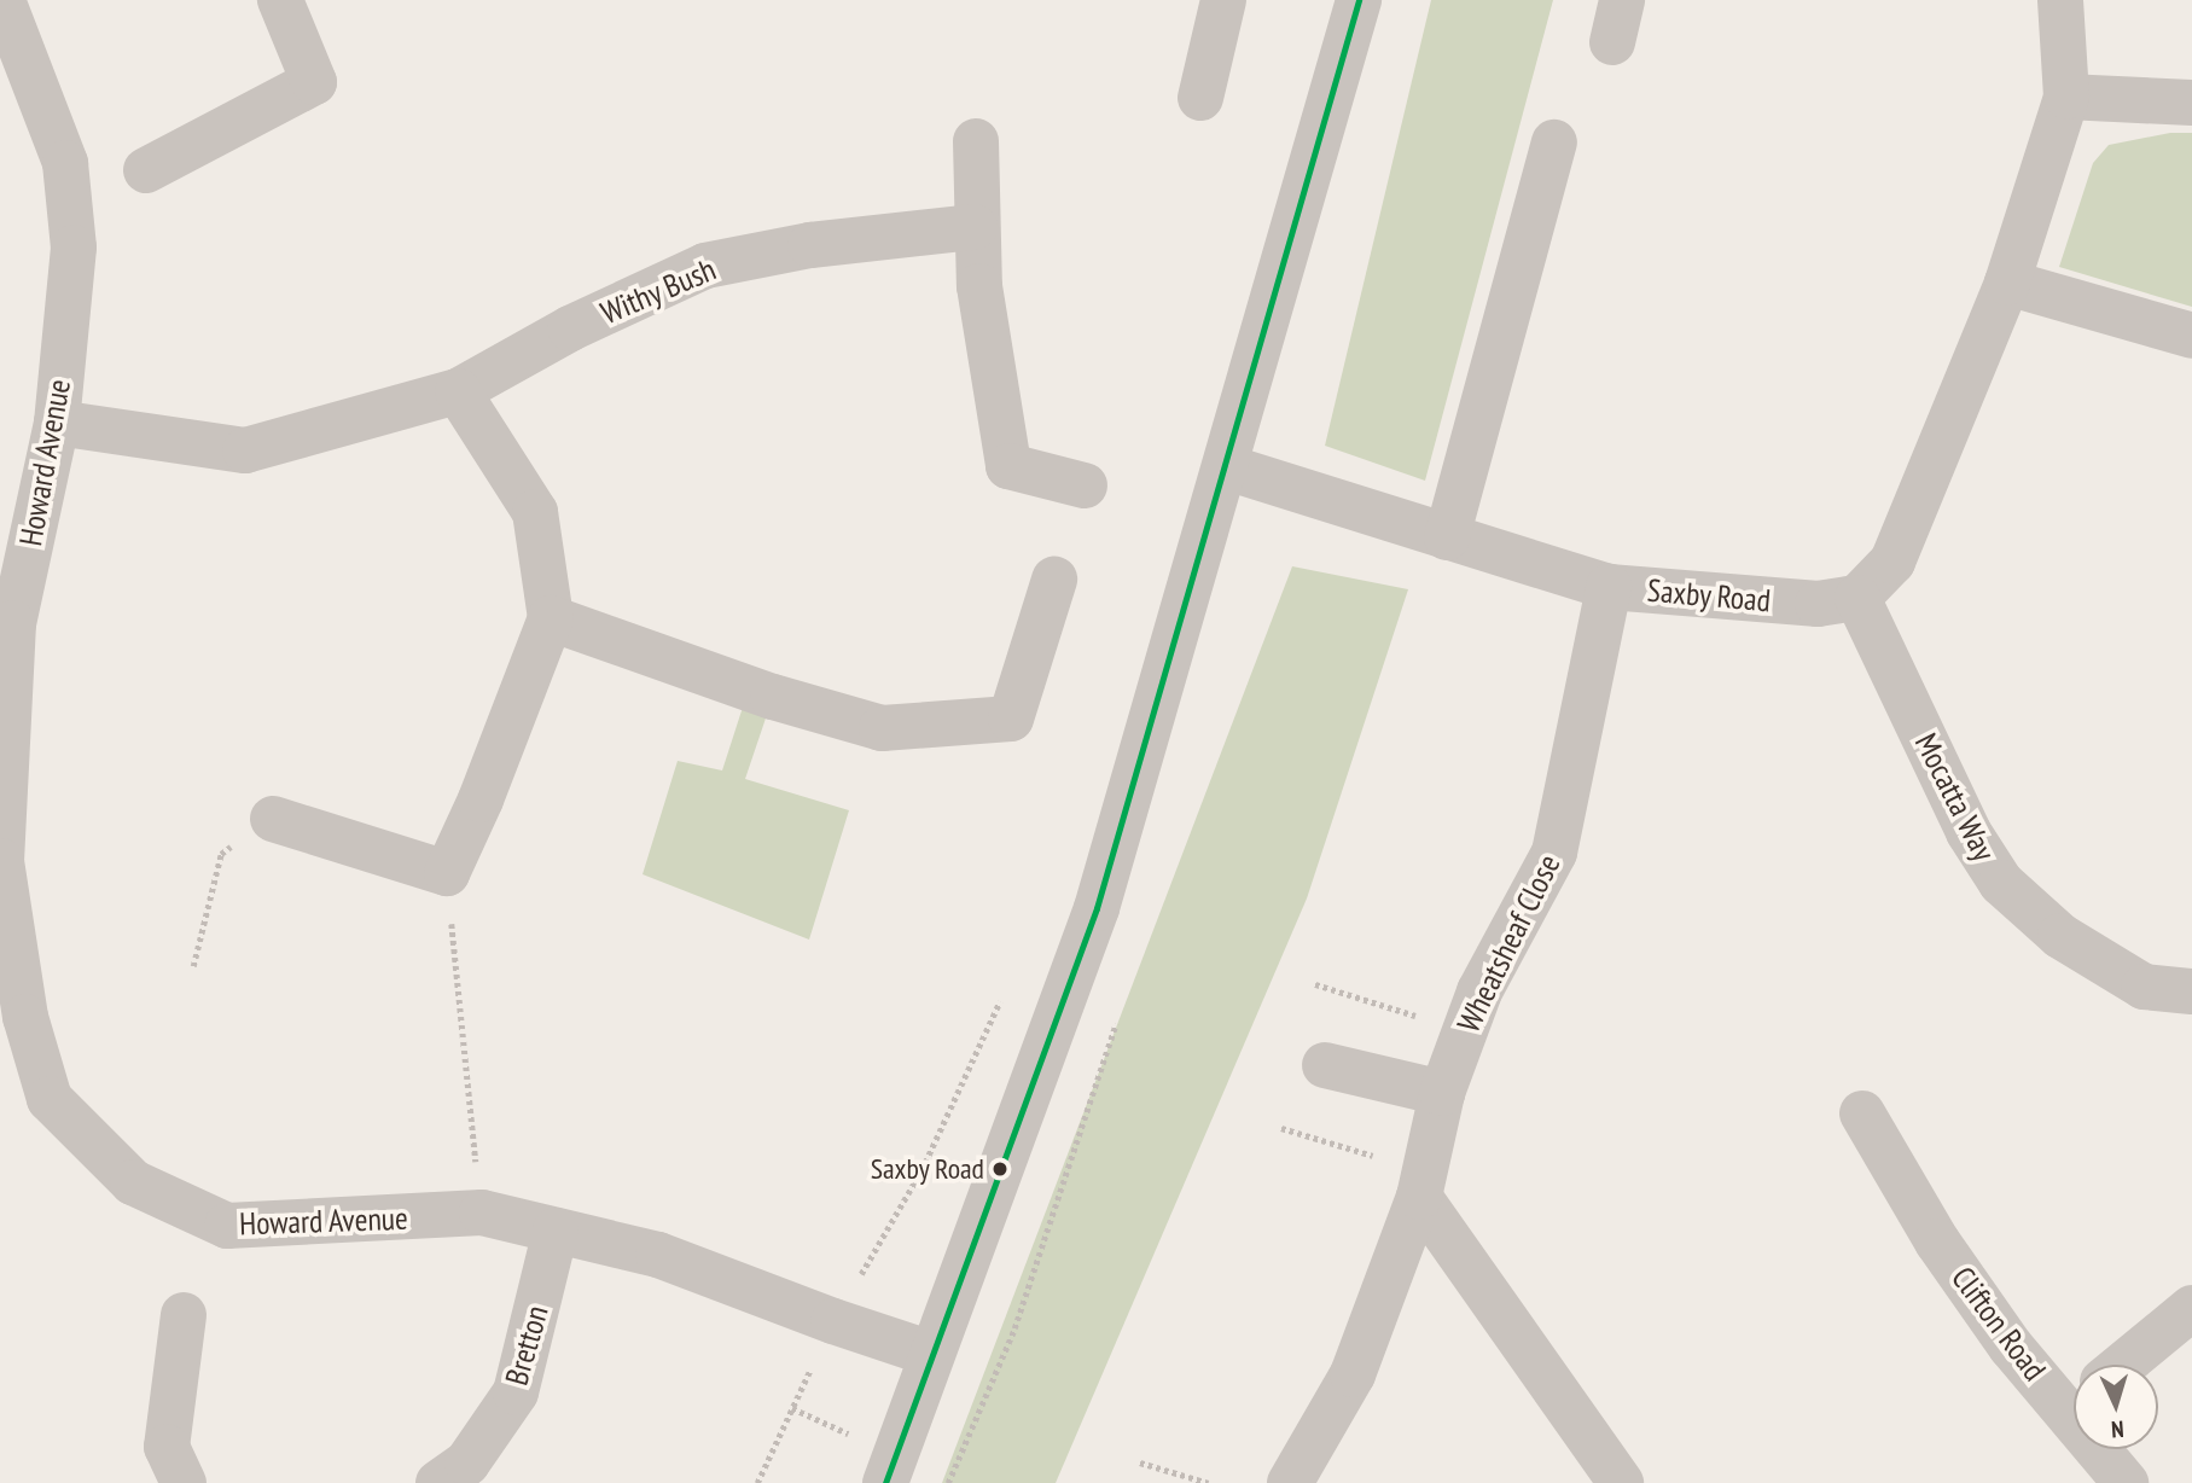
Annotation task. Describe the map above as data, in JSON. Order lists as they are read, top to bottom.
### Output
{
  "streets": {
    "street": [
      "Withy Bush",
      "Howard Avenue",
      "Saxby Road",
      "Mocatta Way",
      "Wheatsheaf Close",
      "Clifton Road",
      "Bretton"
    ]
  },
  "crossings": [
    ["Withy Bush", "Howard Avenue"],
    ["Howard Avenue", "Bretton"],
    ["Saxby Road", "Mocatta Way"],
    ["Saxby Road", "Wheatsheaf Close"]
  ],
  "places": ["Saxby Road"],
  "north": "bottom"
}
